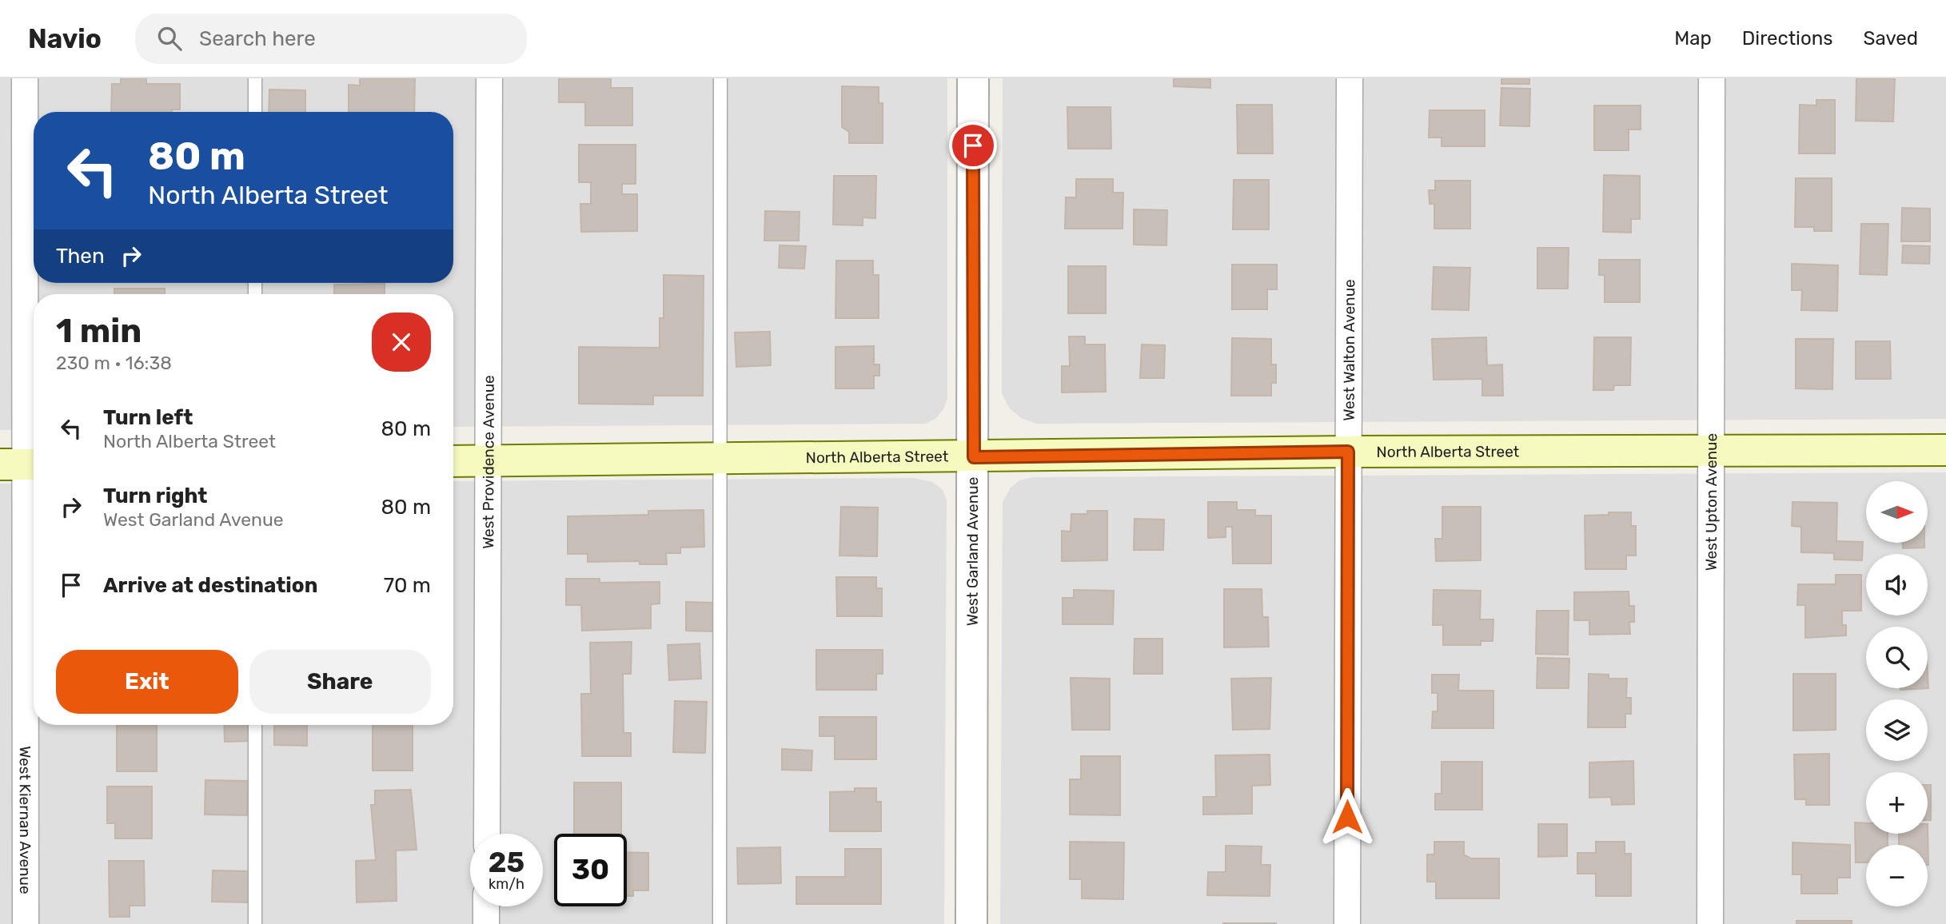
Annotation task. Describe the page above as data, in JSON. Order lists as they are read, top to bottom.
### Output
{
  "streets": {
    "main road": ["North Alberta Street"],
    "street": [
      "West Walton Avenue",
      "West Providence Avenue",
      "West Upton Avenue",
      "West Garland Avenue",
      "West Kiernan Avenue"
    ]
  },
  "crossings": [
    ["West Walton Avenue", "North Alberta Street"],
    ["North Alberta Street", "West Providence Avenue"],
    ["North Alberta Street", "West Upton Avenue"],
    ["North Alberta Street", "West Garland Avenue"]
  ],
  "north": "right",
  "page": {
    "header": "Navio",
    "search": "Search here",
    "nav": ["Map", "Directions", "Saved"],
    "turn": ["80 m", "North Alberta Street"],
    "then": "Then",
    "heading": ["1 min", "230 m · 16:38"],
    "list": [
      {
        "name": "Turn left",
        "note": "North Alberta Street",
        "value": "80 m"
      },
      {
        "name": "Turn right",
        "note": "West Garland Avenue",
        "value": "80 m"
      },
      {
        "name": "Arrive at destination",
        "value": "70 m"
      }
    ],
    "map_buttons": ["+", "−"],
    "buttons": ["Exit", "Share"],
    "speed": "25 km/h",
    "limit": "30"
  }
}
